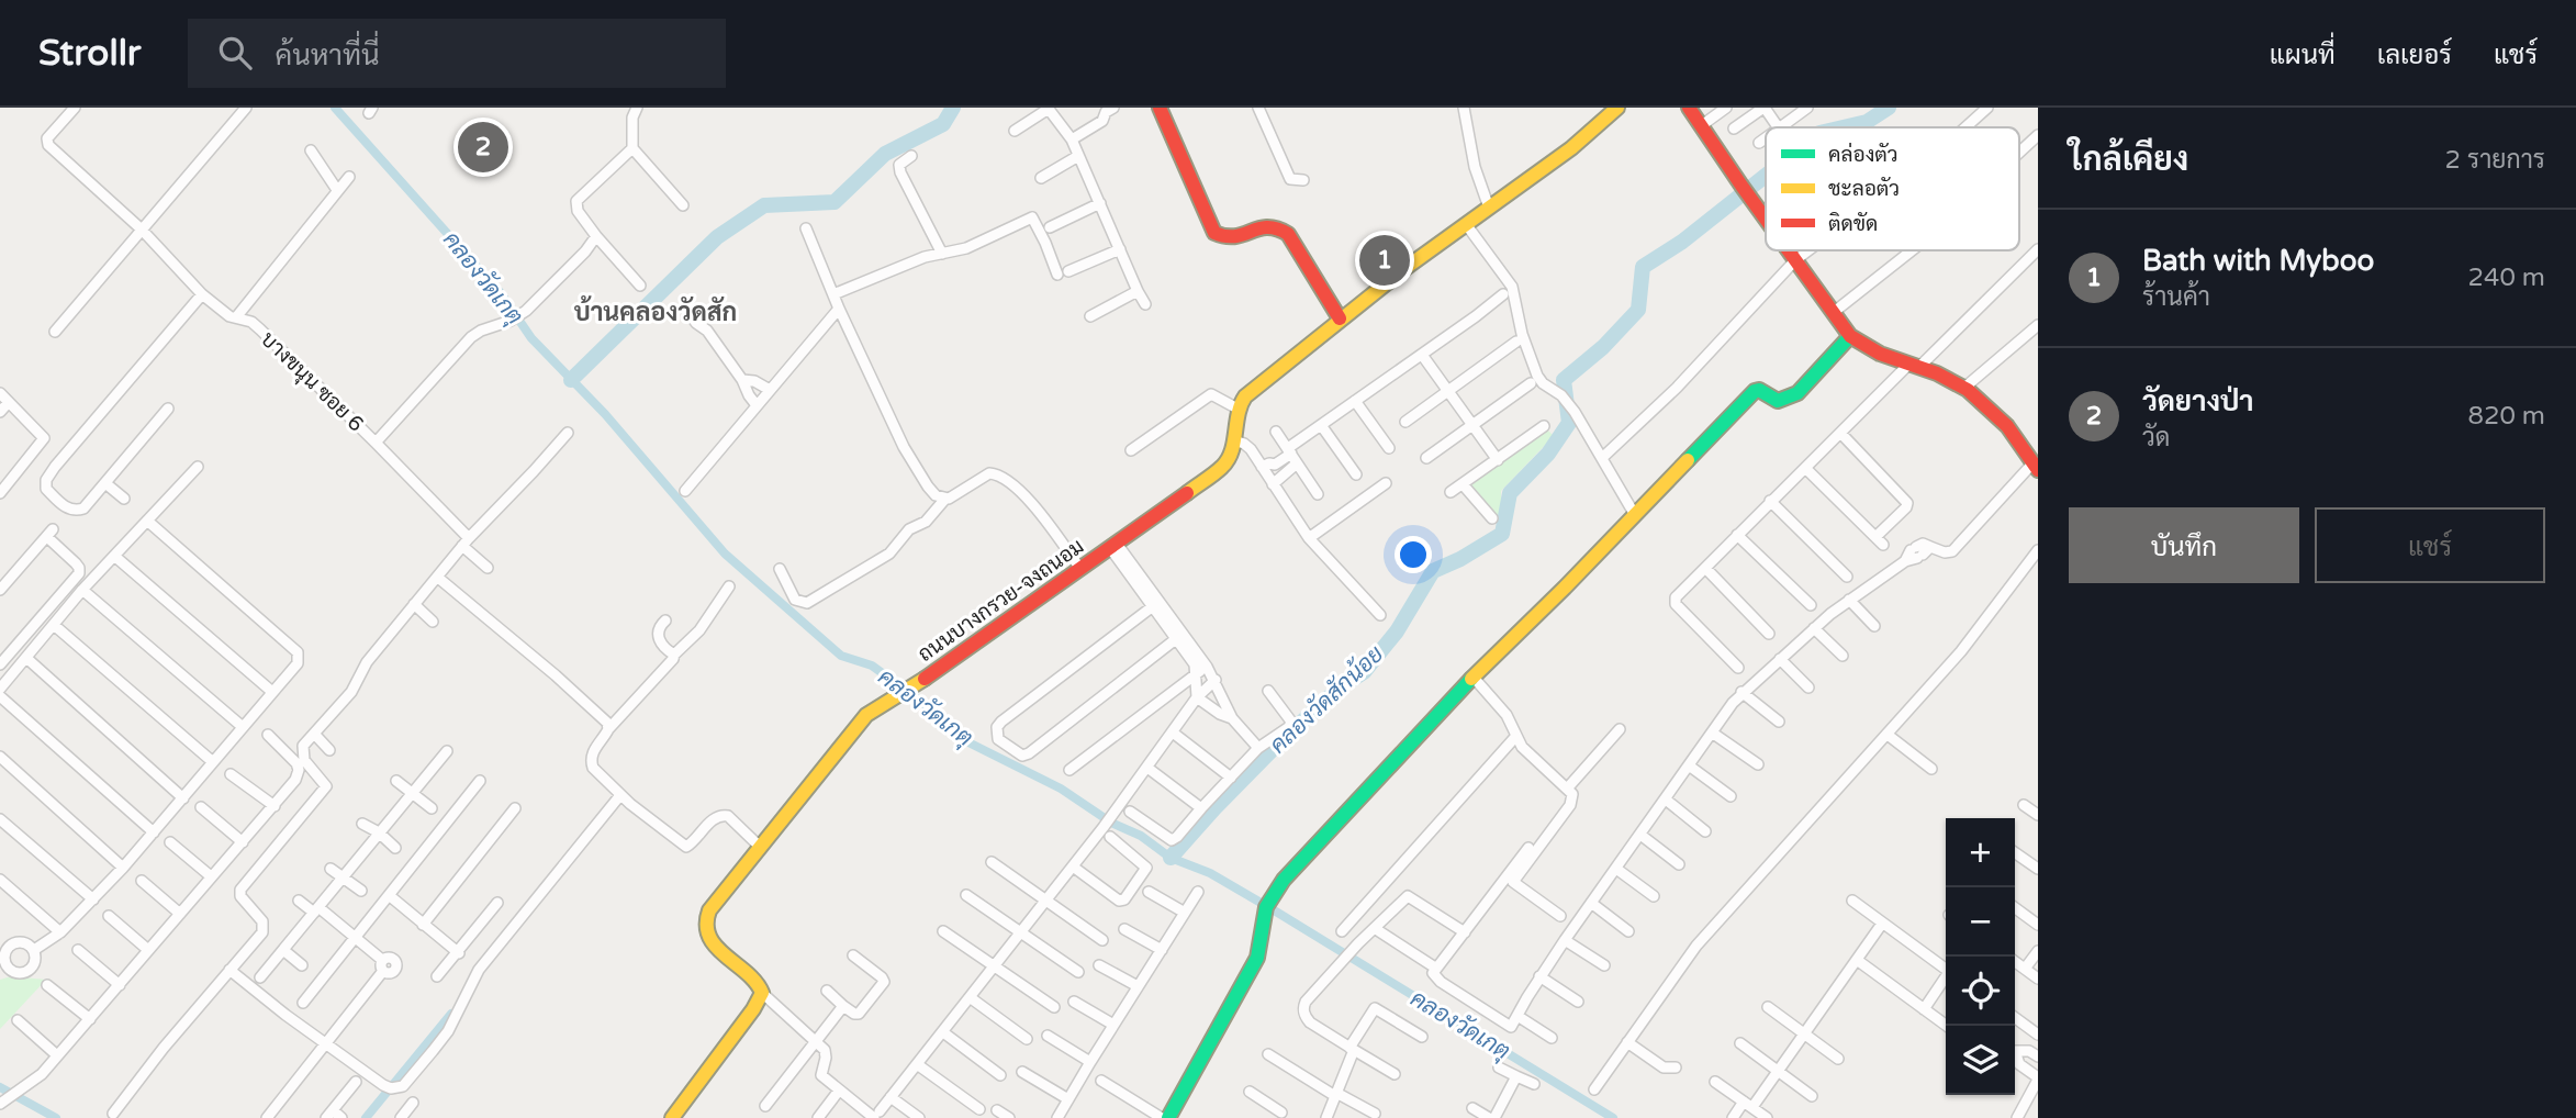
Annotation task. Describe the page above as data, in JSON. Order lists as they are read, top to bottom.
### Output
{
  "streets": {
    "street": ["บางขนุน ซอย 6", "ถนนบางกรวย-จงถนอม"]
  },
  "districts": ["บ้านคลองวัดสัก"],
  "water": ["คลองวัดเกตุ", "คลองวัดสักน้อย"],
  "legend": ["คล่องตัว", "ชะลอตัว", "ติดขัด"],
  "page": {
    "header": "Strollr",
    "search": "ค้นหาที่นี่",
    "nav": ["แผนที่", "เลเยอร์", "แชร์"],
    "heading": ["ใกล้เคียง", "2 รายการ"],
    "pins": ["2", "1"],
    "list": [
      {
        "mark": "1",
        "name": "Bath with Myboo",
        "note": "ร้านค้า",
        "value": "240 m"
      },
      {
        "mark": "2",
        "name": "วัดยางป่า",
        "note": "วัด",
        "value": "820 m"
      }
    ],
    "buttons": ["บันทึก", "แชร์"],
    "map_buttons": ["+", "−"]
  }
}
